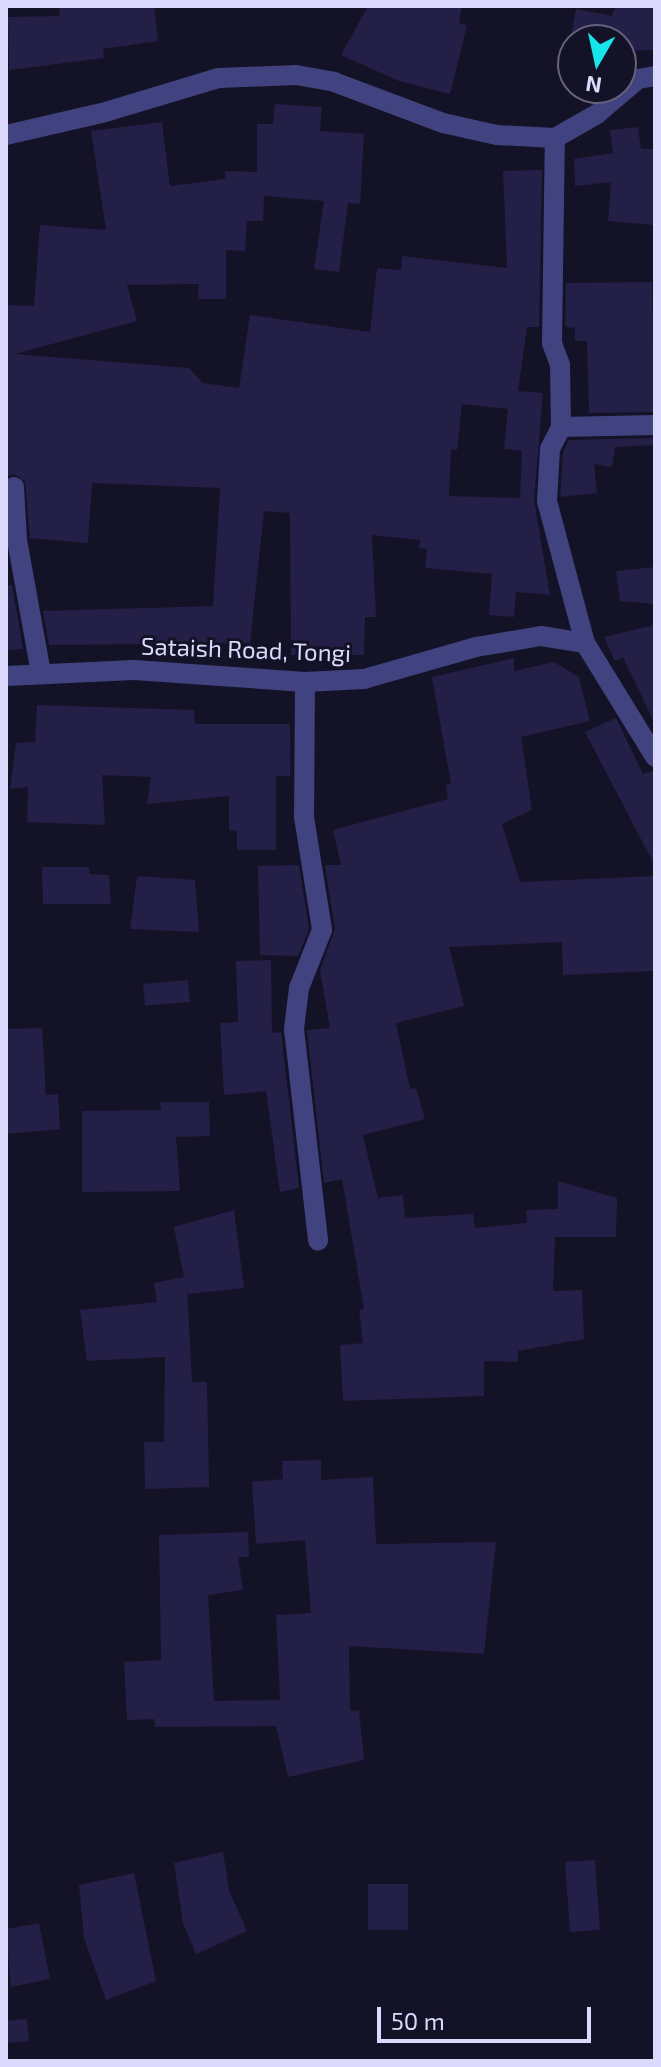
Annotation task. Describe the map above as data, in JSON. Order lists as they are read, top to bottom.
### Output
{
  "streets": {
    "street": ["Sataish Road, Tongi"]
  },
  "scale_bar": "50 m",
  "north": "bottom"
}
